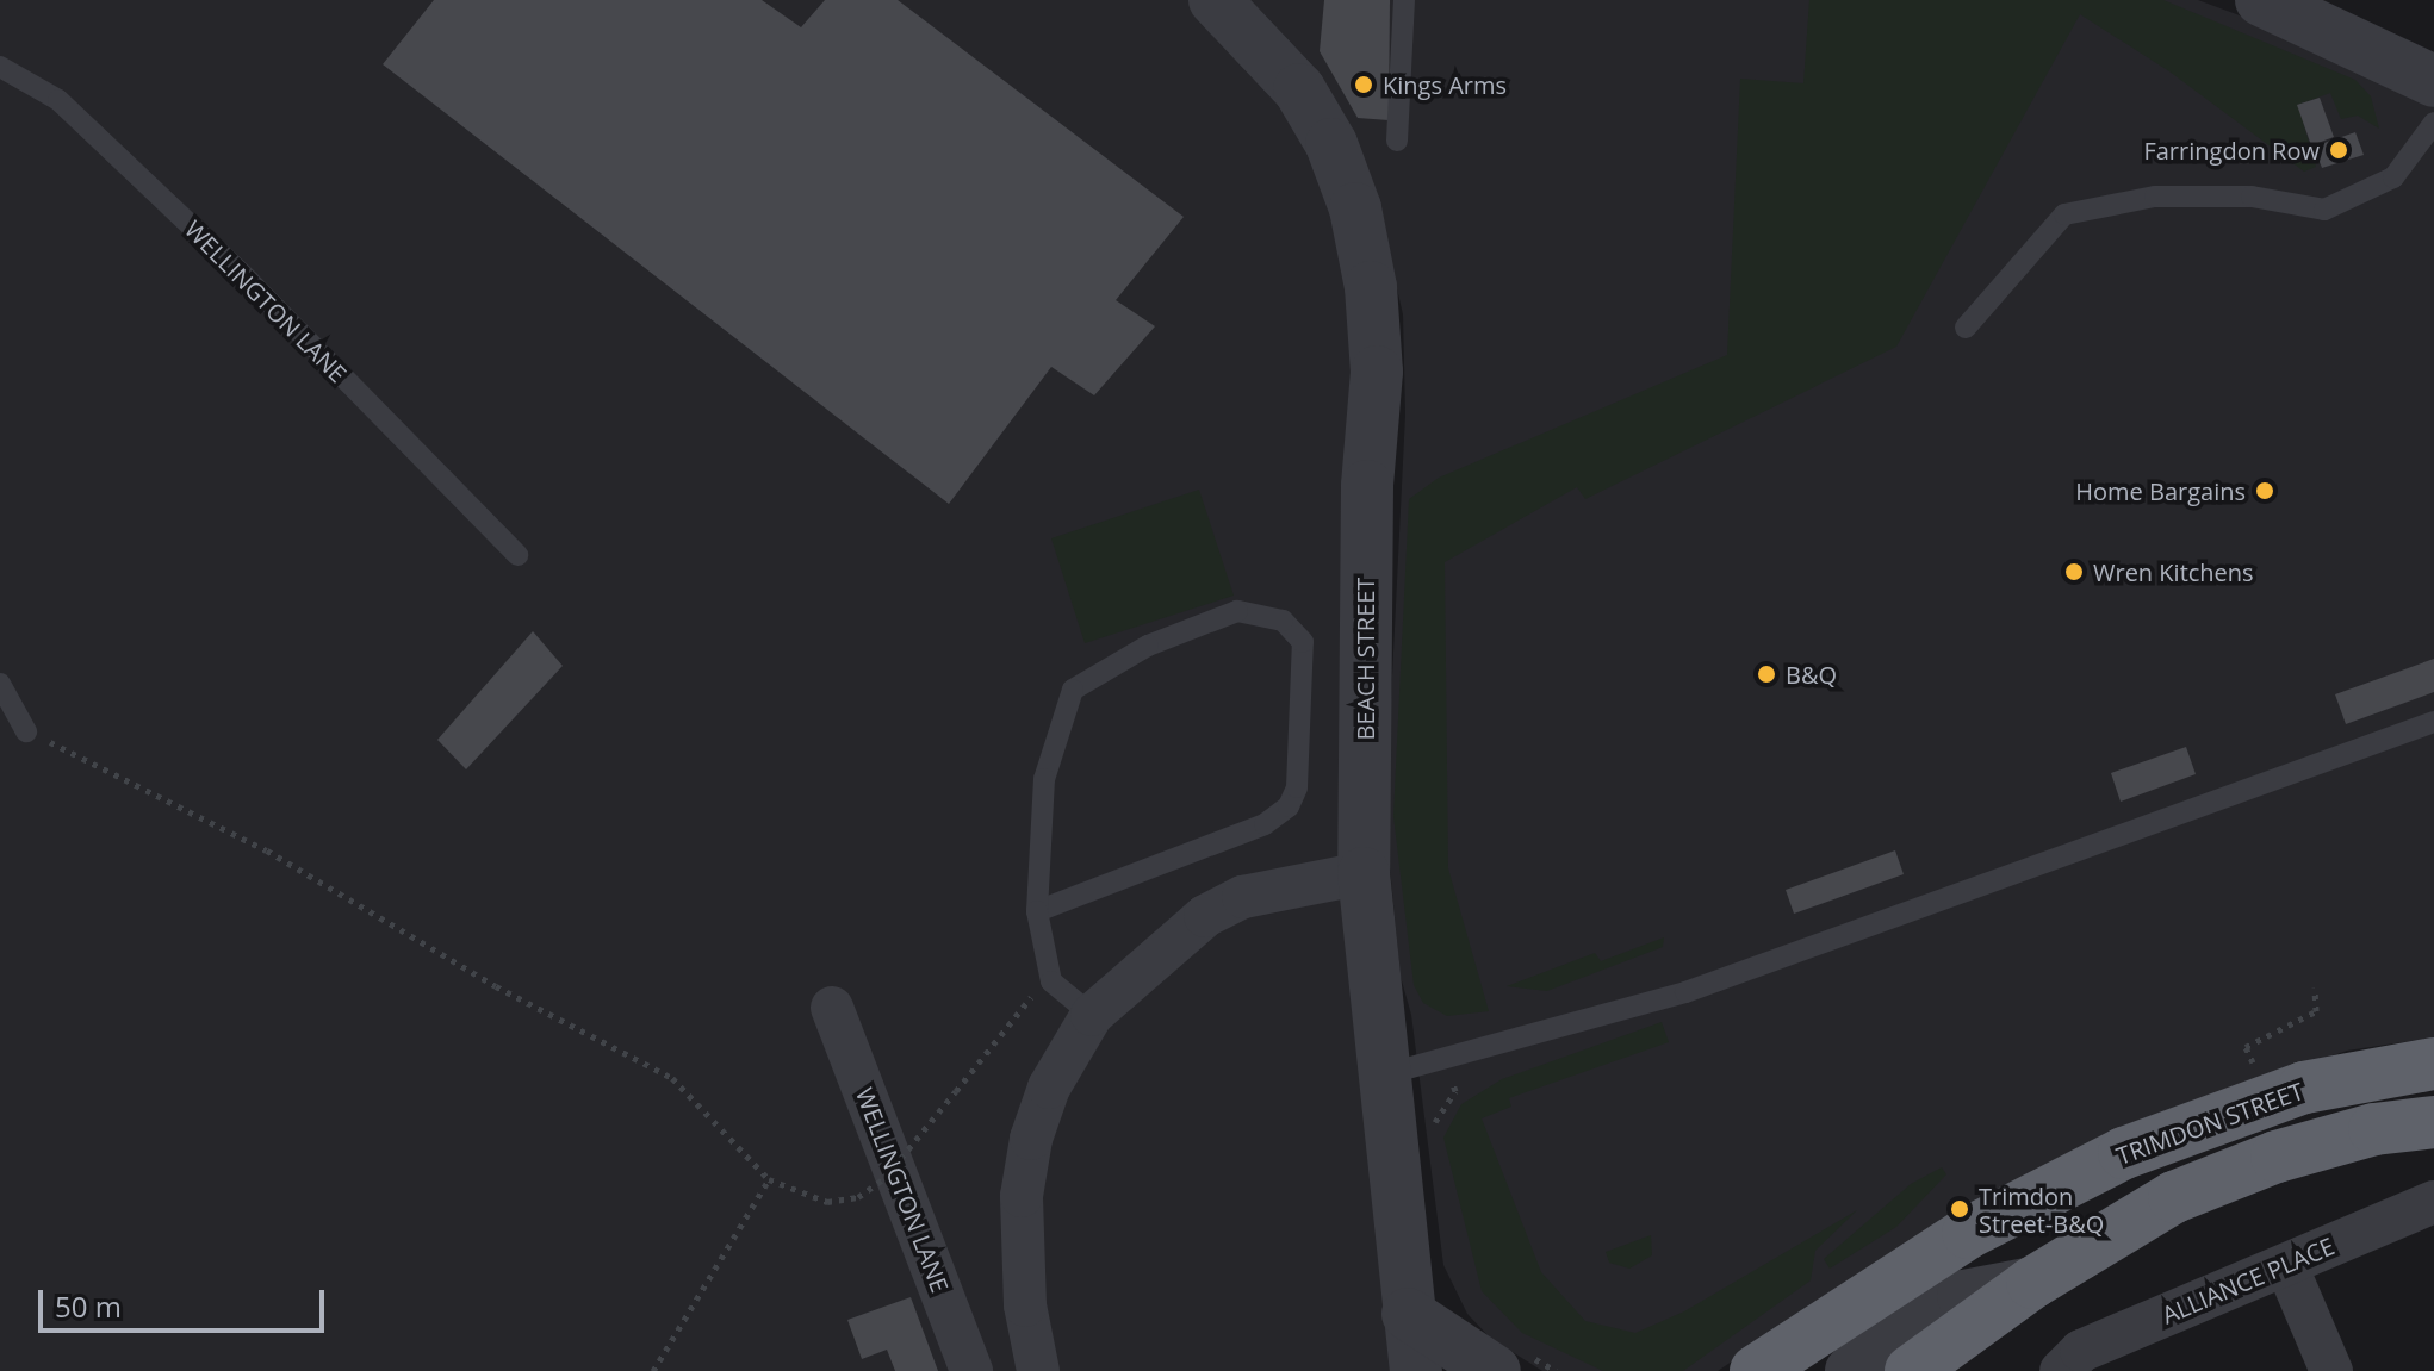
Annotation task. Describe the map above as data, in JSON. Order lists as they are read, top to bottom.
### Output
{
  "streets": {
    "highway": ["TRIMDON STREET"],
    "street": ["WELLINGTON LANE", "BEACH STREET", "ALLIANCE PLACE"]
  },
  "places": [
    "Kings Arms",
    "Farringdon Row",
    "Home Bargains",
    "Wren Kitchens",
    "B&Q",
    "Trimdon Street-B&Q"
  ],
  "scale_bar": "50 m"
}
